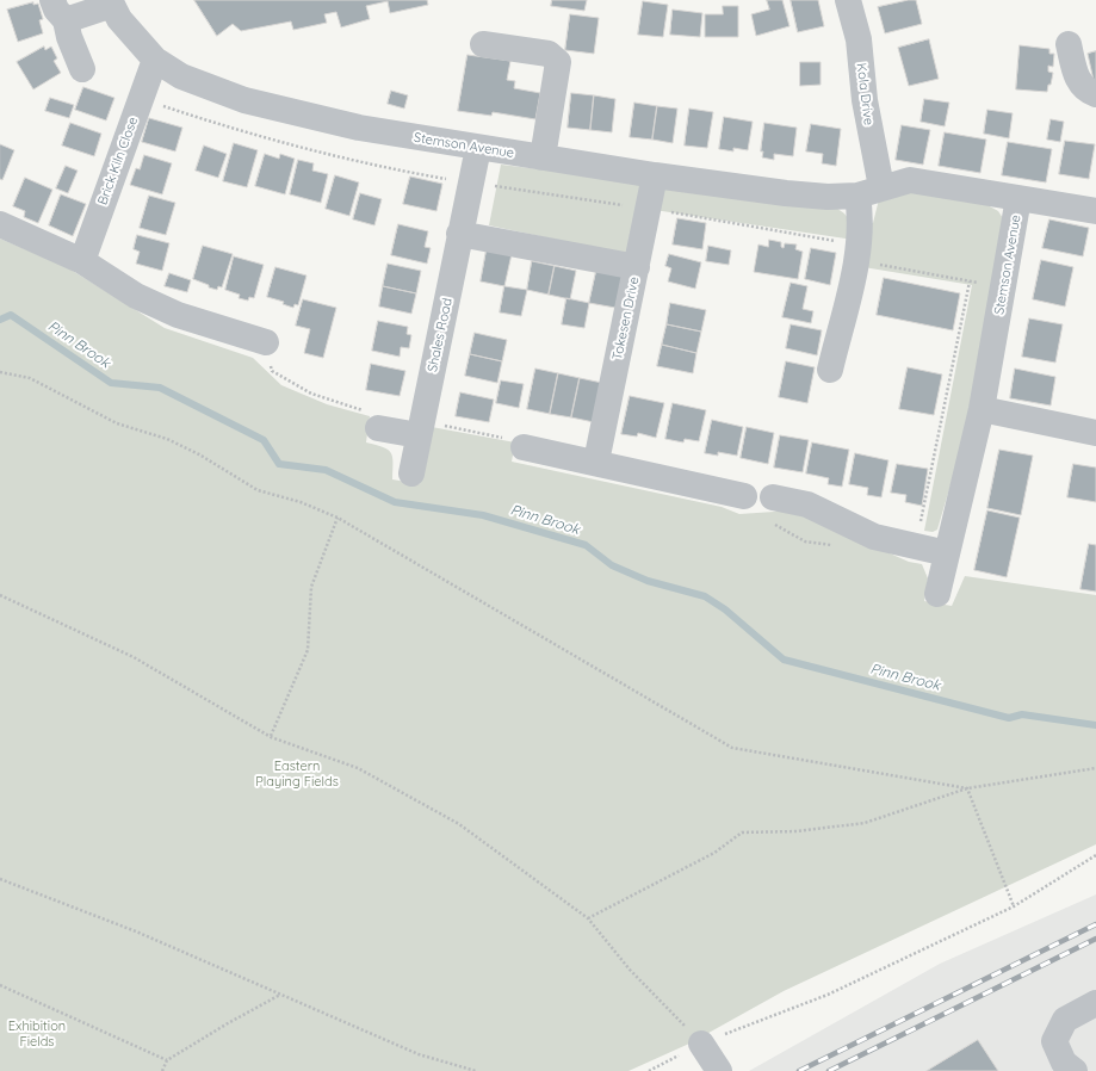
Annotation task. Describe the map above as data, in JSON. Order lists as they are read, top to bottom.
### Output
{
  "streets": {
    "street": [
      "Kola Drive",
      "Stemson Avenue",
      "Brick Kiln Close",
      "Tokesen Drive",
      "Shales Road"
    ]
  },
  "crossings": [
    ["Kola Drive", "Stemson Avenue"],
    ["Stemson Avenue", "Brick Kiln Close"],
    ["Stemson Avenue", "Tokesen Drive"],
    ["Stemson Avenue", "Shales Road"]
  ],
  "water": ["Pinn Brook"],
  "parks": ["Eastern Playing Fields", "Exhibition Fields"]
}
